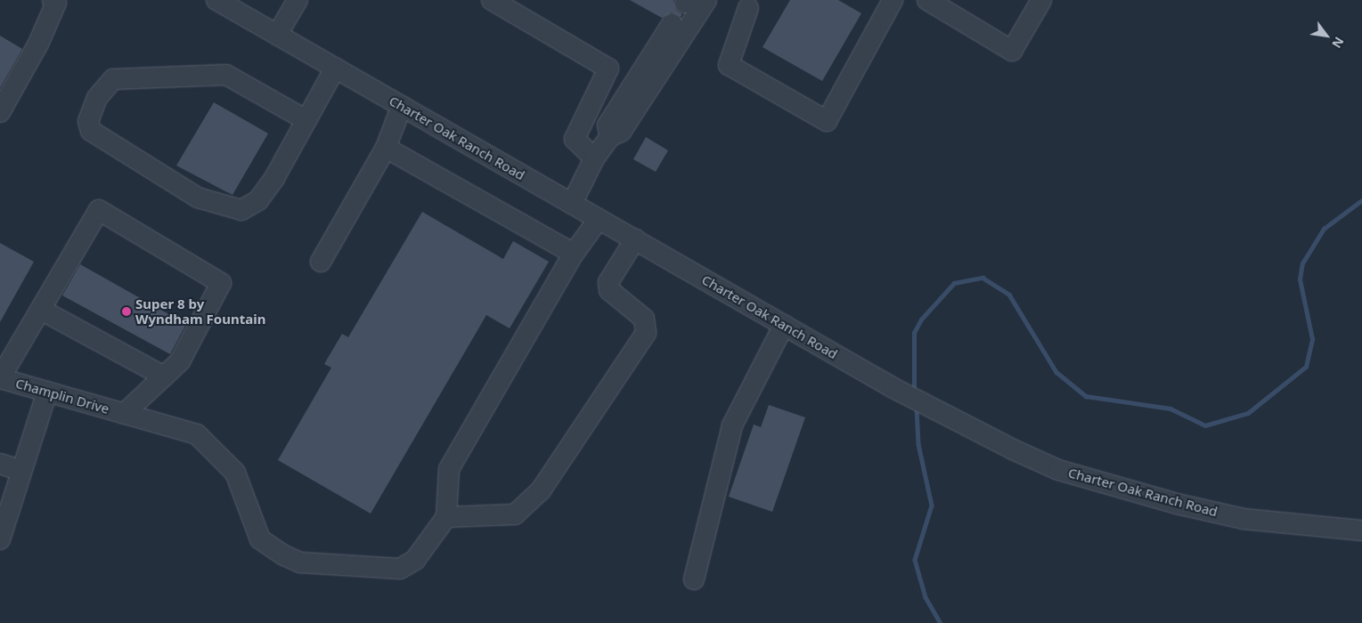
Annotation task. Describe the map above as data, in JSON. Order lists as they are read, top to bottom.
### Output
{
  "streets": {
    "street": ["Charter Oak Ranch Road", "Champlin Drive"]
  },
  "places": ["Super 8 by Wyndham Fountain"],
  "north": "bottom right"
}
